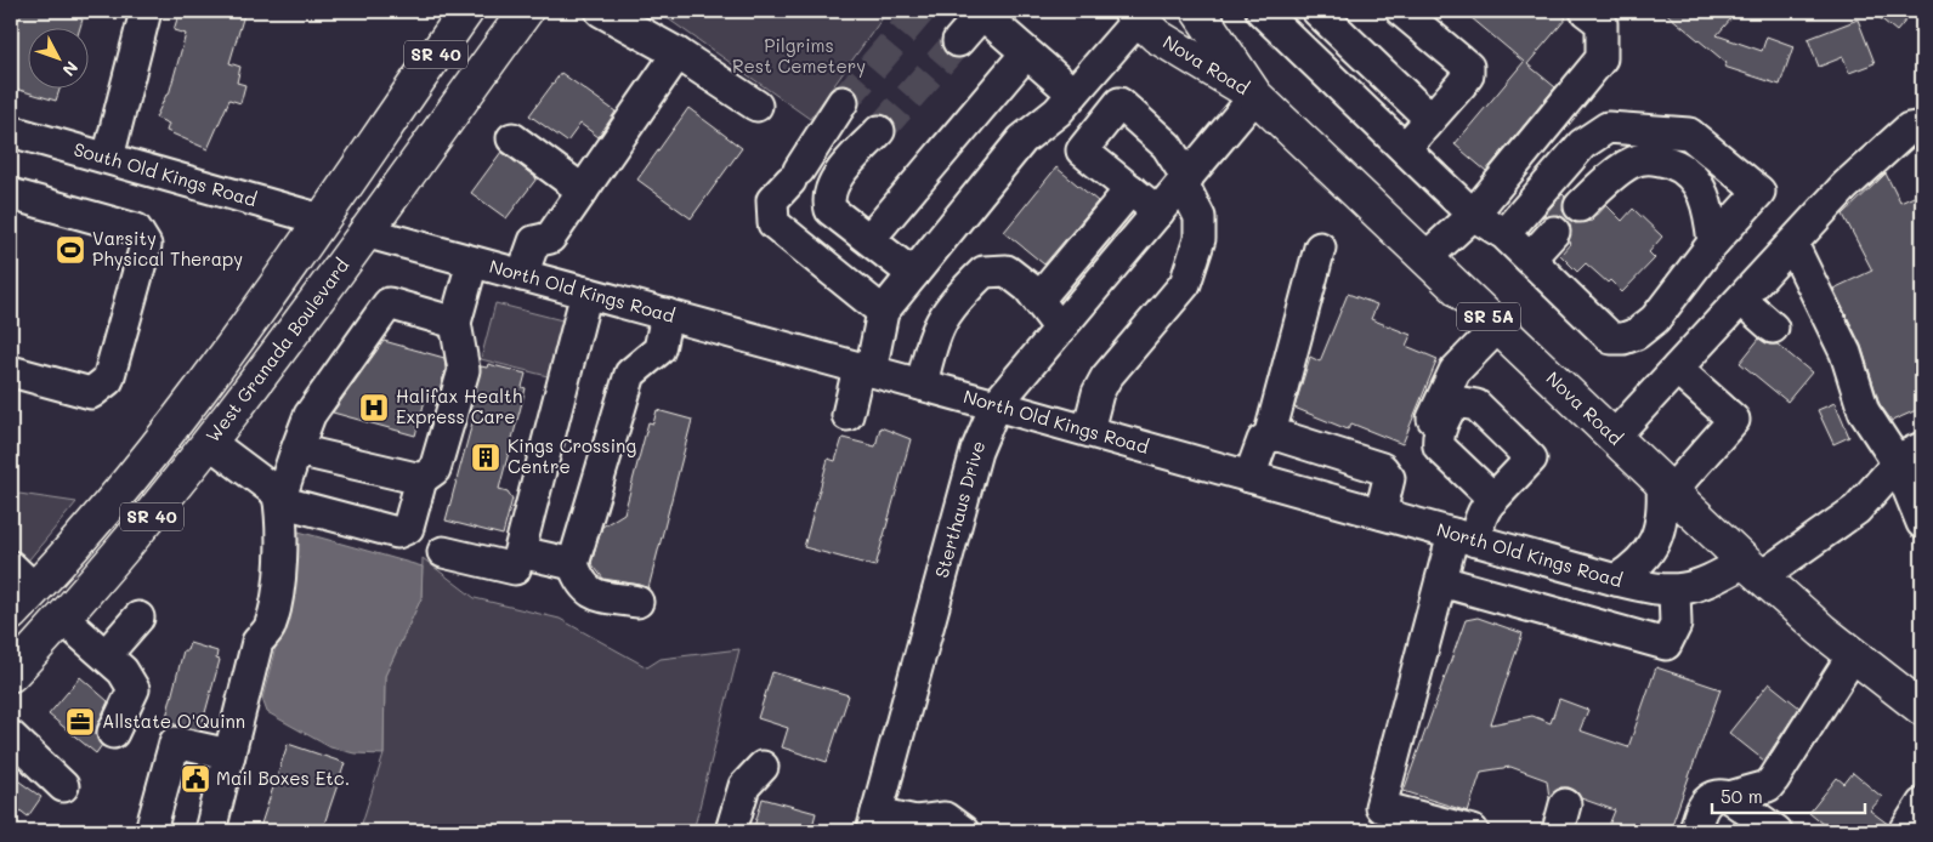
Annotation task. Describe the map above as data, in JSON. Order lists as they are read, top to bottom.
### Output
{
  "streets": {
    "main road": [
      "SR 40",
      "Nova Road",
      "SR 5A",
      "West Granada Boulevard"
    ],
    "street": ["South Old Kings Road", "North Old Kings Road", "Sterthaus Drive"]
  },
  "crossings": [
    ["SR 40", "South Old Kings Road"],
    ["Nova Road", "North Old Kings Road"],
    ["Nova Road", "Sterthaus Drive"],
    ["North Old Kings Road", "West Granada Boulevard"],
    ["North Old Kings Road", "Sterthaus Drive"]
  ],
  "parks": ["Pilgrims Rest Cemetery"],
  "places": {
    "sports": ["Varsity Physical Therapy"],
    "hospital": ["Halifax Health Express Care"],
    "building": ["Kings Crossing Centre"],
    "office": ["Allstate O'Quinn"],
    "public building": ["Mail Boxes Etc."]
  },
  "scale_bar": "50 m",
  "north": "bottom right"
}
